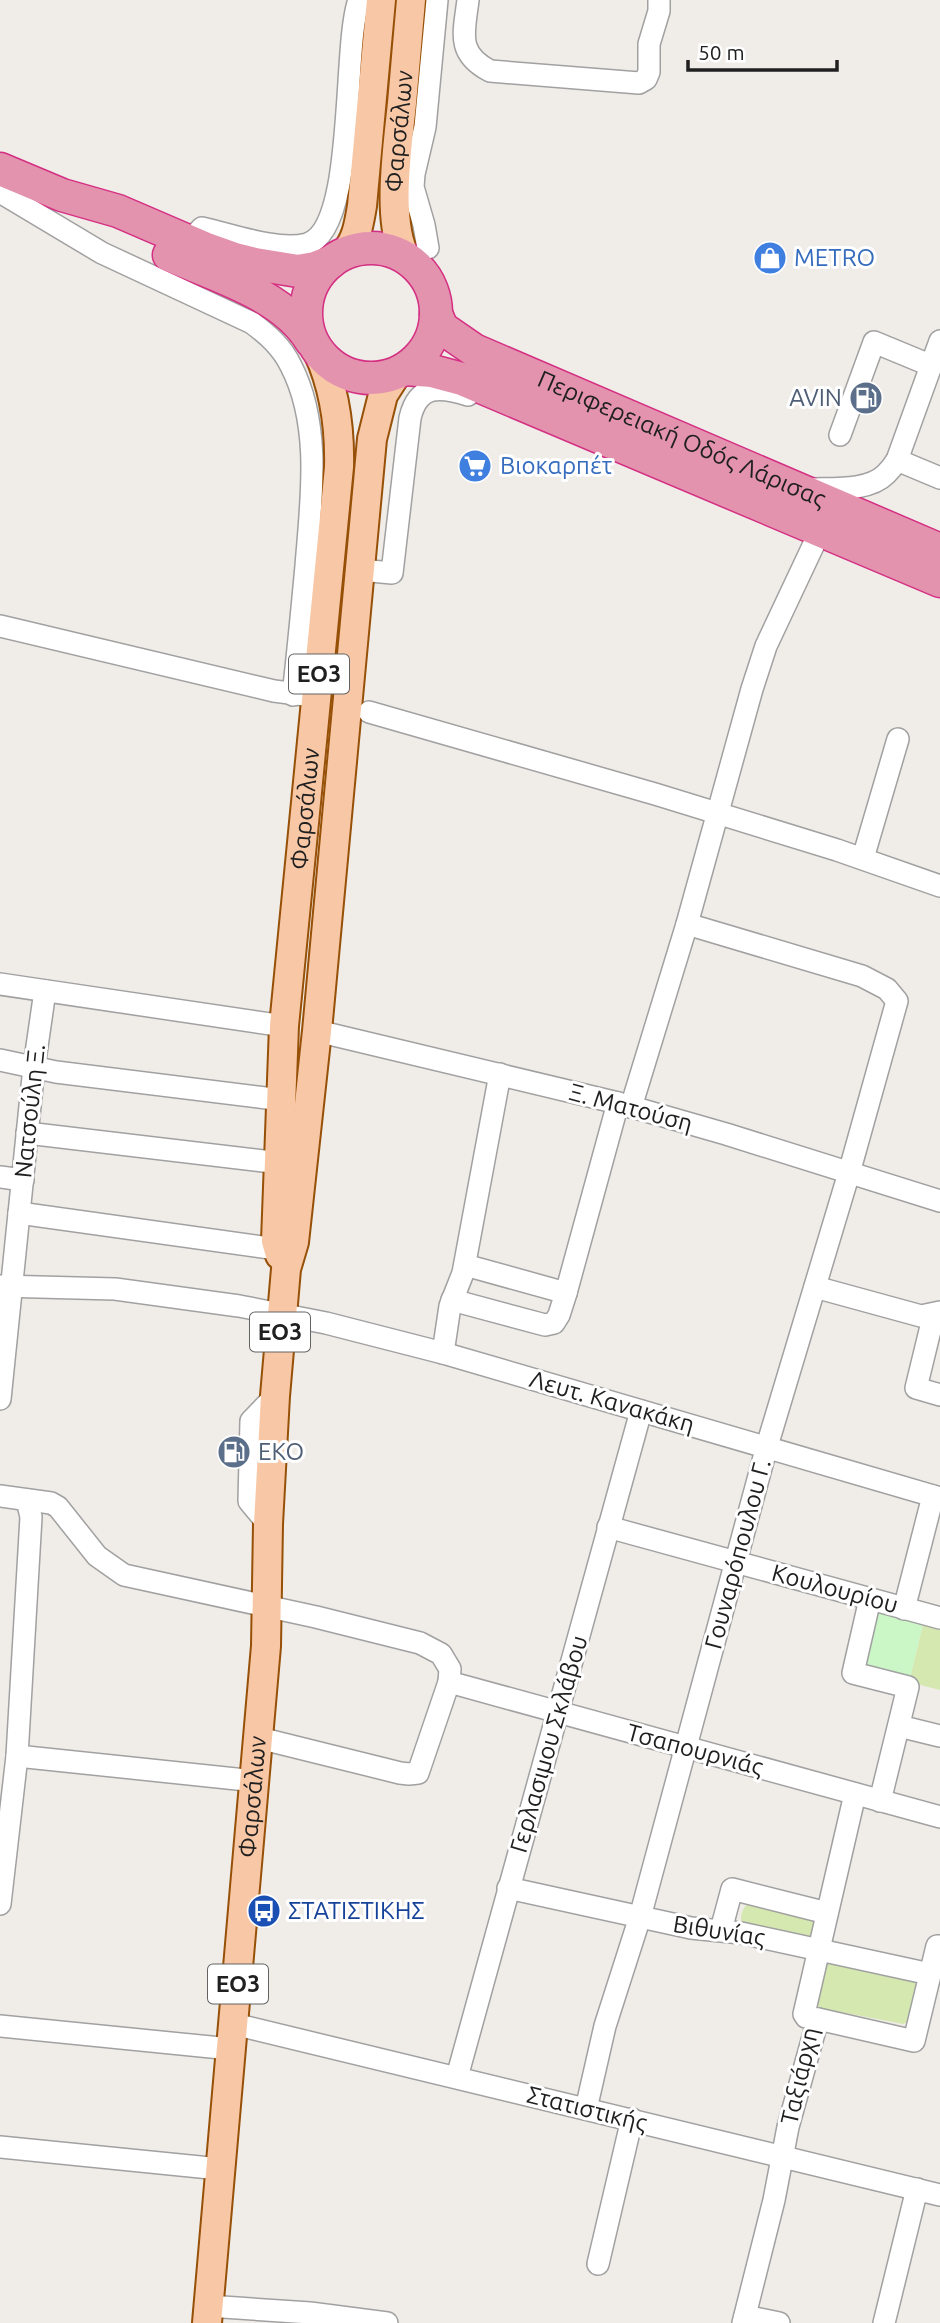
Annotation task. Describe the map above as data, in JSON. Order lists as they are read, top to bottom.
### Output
{
  "streets": {
    "highway": ["Περιφερειακή Οδός Λάρισας", "ΕΟ3"],
    "main road": ["Φαρσάλων"],
    "street": [
      "Ξ. Ματούση",
      "Νατσούλη Ξ.",
      "Λευτ. Κανακάκη",
      "Γουναρόπουλου Γ.",
      "Κουλουρίου",
      "Γερλασιμου Σκλάβου",
      "Τσαπουρνιάς",
      "Βιθυνίας",
      "Ταξιάρχη",
      "Στατιστικής"
    ]
  },
  "crossings": [
    ["Φαρσάλων", "Περιφερειακή Οδός Λάρισας"],
    ["Φαρσάλων", "ΕΟ3"],
    ["Φαρσάλων", "Ξ. Ματούση"],
    ["Φαρσάλων", "Λευτ. Κανακάκη"],
    ["Φαρσάλων", "Στατιστικής"],
    ["Περιφερειακή Οδός Λάρισας", "ΕΟ3"],
    ["Ξ. Ματούση", "Γουναρόπουλου Γ."],
    ["Νατσούλη Ξ.", "Λευτ. Κανακάκη"],
    ["Λευτ. Κανακάκη", "Γουναρόπουλου Γ."],
    ["Λευτ. Κανακάκη", "Γερλασιμου Σκλάβου"],
    ["Γουναρόπουλου Γ.", "Κουλουρίου"],
    ["Γουναρόπουλου Γ.", "Τσαπουρνιάς"],
    ["Γουναρόπουλου Γ.", "Βιθυνίας"],
    ["Γουναρόπουλου Γ.", "Στατιστικής"],
    ["Κουλουρίου", "Γερλασιμου Σκλάβου"],
    ["Γερλασιμου Σκλάβου", "Τσαπουρνιάς"],
    ["Γερλασιμου Σκλάβου", "Βιθυνίας"],
    ["Γερλασιμου Σκλάβου", "Στατιστικής"],
    ["Τσαπουρνιάς", "Ταξιάρχη"],
    ["Βιθυνίας", "Ταξιάρχη"],
    ["Ταξιάρχη", "Στατιστικής"]
  ],
  "places": {
    "shop": ["METRO"],
    "fuel station": ["AVIN", "EKO"],
    "supermarket": ["Βιοκαρπέτ"],
    "bus stop": ["ΣΤΑΤΙΣΤΙΚΗΣ"]
  },
  "scale_bar": "50 m"
}
